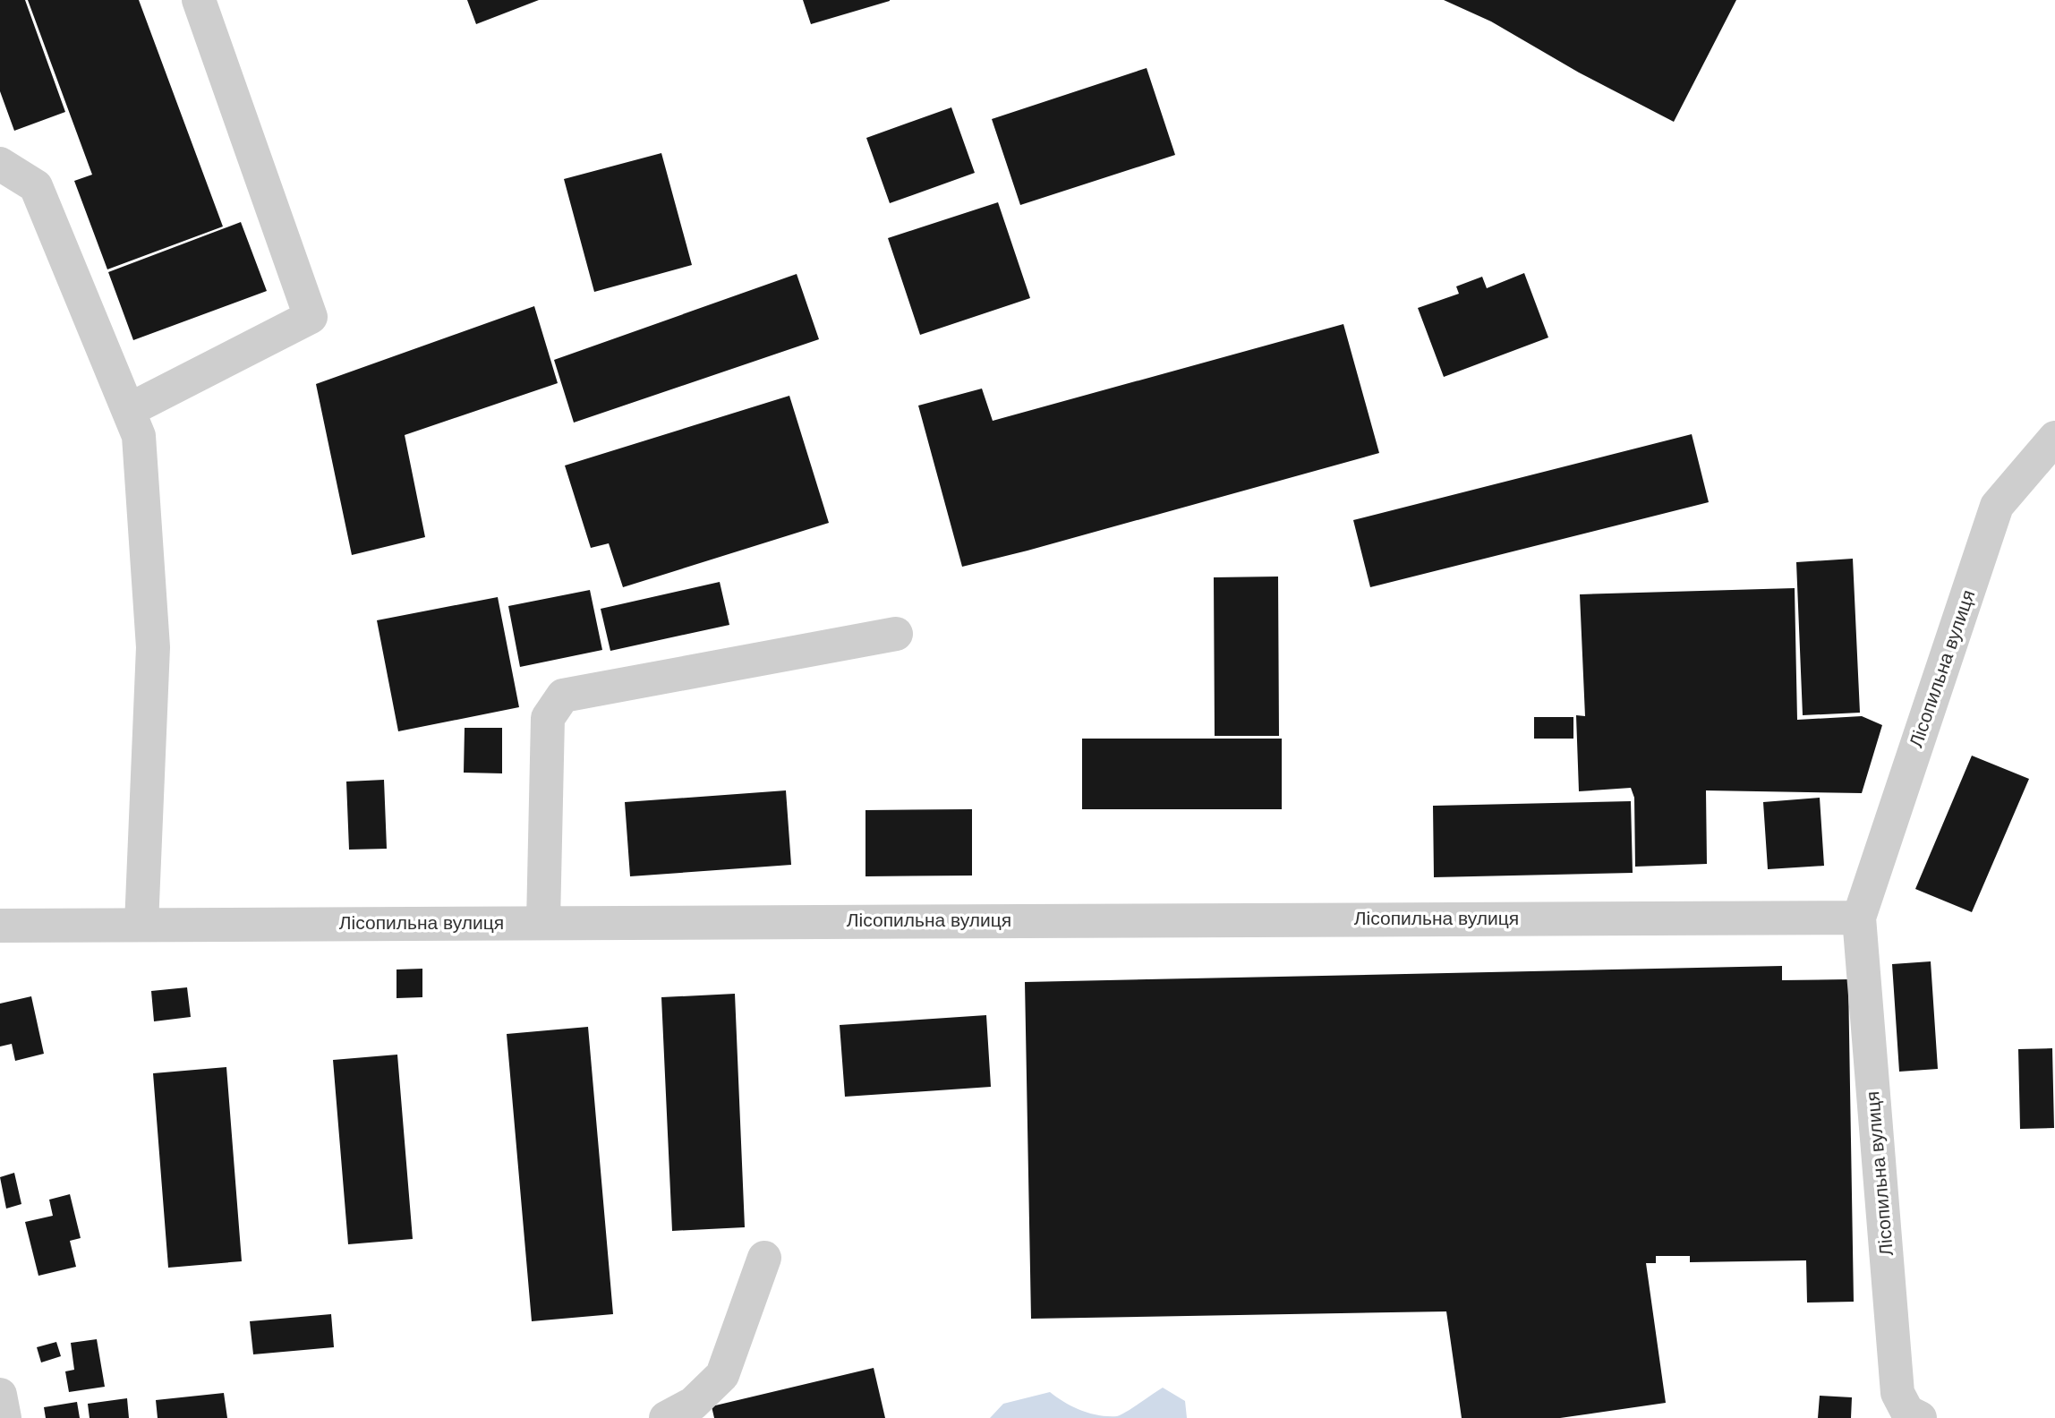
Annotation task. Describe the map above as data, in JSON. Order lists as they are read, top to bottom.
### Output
{
  "streets": {
    "street": ["Лісопильна вулиця"]
  }
}
